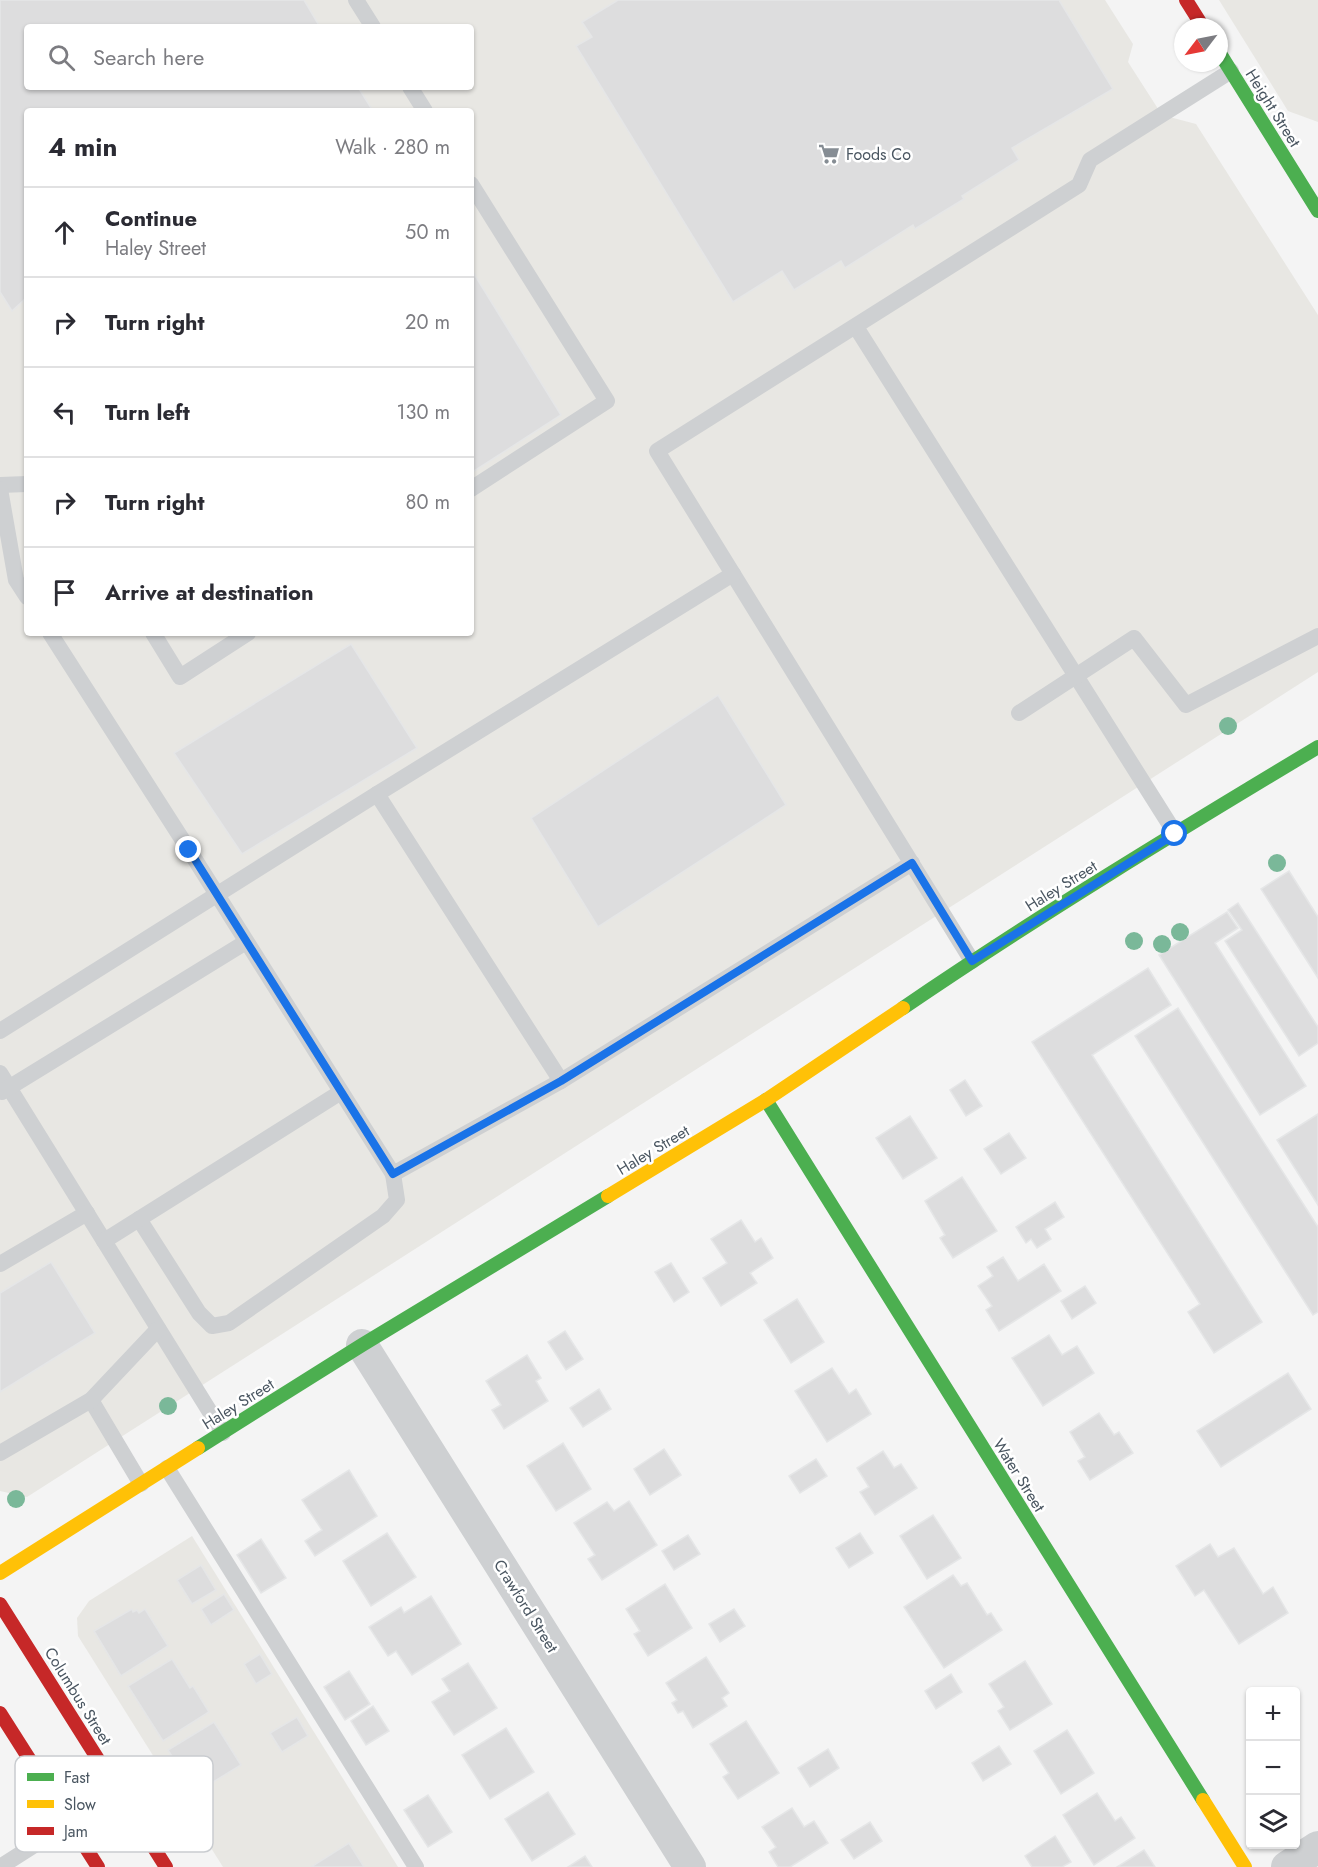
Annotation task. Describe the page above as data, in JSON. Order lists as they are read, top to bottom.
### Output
{
  "streets": {
    "main road": [
      "Height Street",
      "Haley Street",
      "Water Street",
      "Columbus Street"
    ],
    "street": ["Crawford Street"]
  },
  "crossings": [
    ["Haley Street", "Water Street"],
    ["Haley Street", "Crawford Street"]
  ],
  "places": {
    "supermarket": ["Foods Co"]
  },
  "legend": ["Fast", "Slow", "Jam"],
  "north": "bottom left",
  "page": {
    "search": "Search here",
    "heading": ["4 min", "Walk · 280 m"],
    "list": [
      ["Continue", "Haley Street", "50 m"],
      ["Turn right", "20 m"],
      ["Turn left", "130 m"],
      ["Turn right", "80 m"],
      "Arrive at destination"
    ],
    "map_buttons": ["+", "−"]
  }
}
